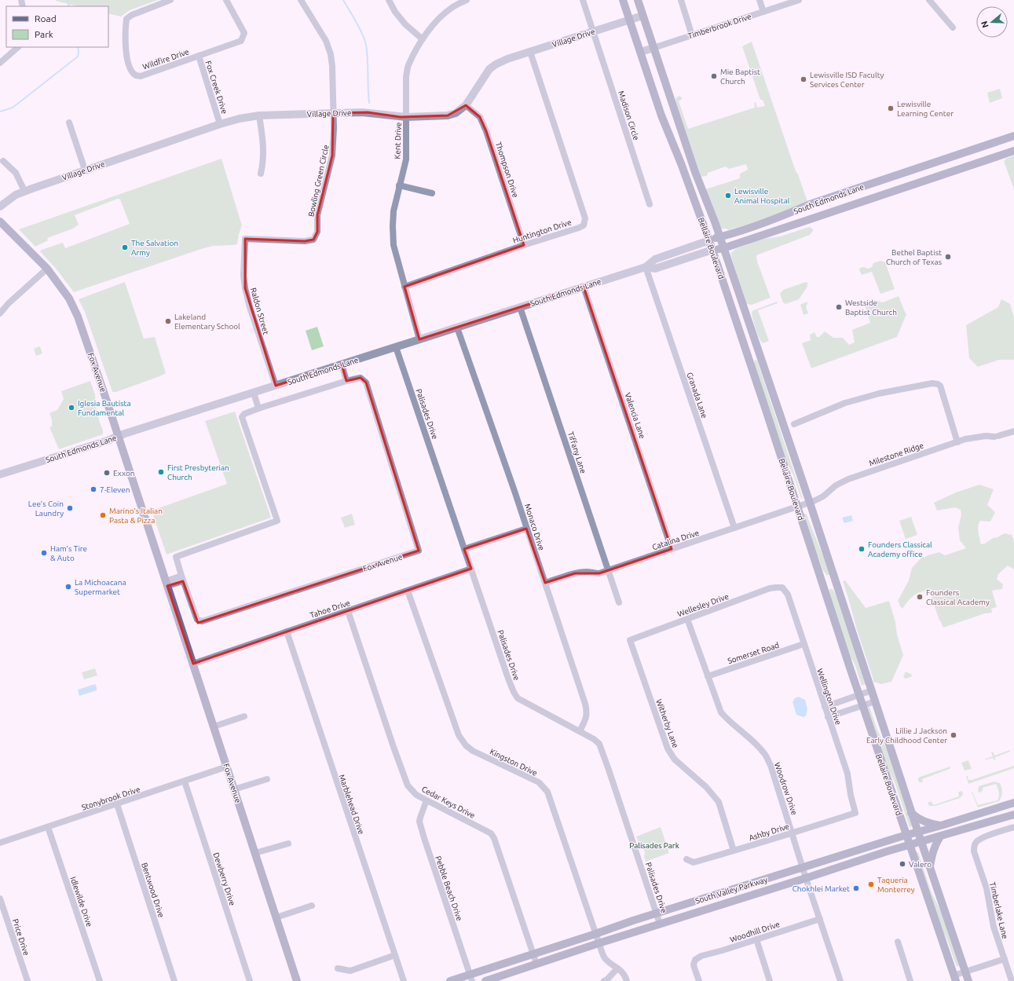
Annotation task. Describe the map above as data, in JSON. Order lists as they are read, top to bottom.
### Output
{
  "streets": {
    "main road": [
      "South Edmonds Lane",
      "Bellaire Boulevard",
      "Fox Avenue",
      "South Valley Parkway"
    ],
    "street": [
      "Timberbrook Drive",
      "Village Drive",
      "Wildfire Drive",
      "Fox Creek Drive",
      "Madison Circle",
      "Kent Drive",
      "Thompson Drive",
      "Bowling Green Circle",
      "Huntington Drive",
      "Raldon Street",
      "Granada Lane",
      "Palisades Drive",
      "Valencia Lane",
      "Tiffany Lane",
      "Milestone Ridge",
      "Monaco Drive",
      "Catalina Drive",
      "Wellesley Drive",
      "Tahoe Drive",
      "Somerset Road",
      "Wellington Drive",
      "Witherby Lane",
      "Kingston Drive",
      "Woodrow Drive",
      "Stonybrook Drive",
      "Cedar Keys Drive",
      "Marblehead Drive",
      "Ashby Drive",
      "Dewberry Drive",
      "Pebble Beach Drive",
      "Bentwood Drive",
      "Idlewilde Drive",
      "Timberlake Lane",
      "Woodhill Drive",
      "Price Drive"
    ]
  },
  "crossings": [
    ["Timberbrook Drive", "Bellaire Boulevard"],
    ["Village Drive", "Fox Creek Drive"],
    ["Village Drive", "Madison Circle"],
    ["Village Drive", "Kent Drive"],
    ["Village Drive", "Thompson Drive"],
    ["Village Drive", "Bowling Green Circle"],
    ["Village Drive", "Huntington Drive"],
    ["Village Drive", "Bellaire Boulevard"],
    ["Wildfire Drive", "Fox Creek Drive"],
    ["Kent Drive", "South Edmonds Lane"],
    ["Kent Drive", "Huntington Drive"],
    ["Thompson Drive", "Huntington Drive"],
    ["Bowling Green Circle", "Raldon Street"],
    ["South Edmonds Lane", "Bellaire Boulevard"],
    ["South Edmonds Lane", "Raldon Street"],
    ["South Edmonds Lane", "Fox Avenue"],
    ["South Edmonds Lane", "Granada Lane"],
    ["South Edmonds Lane", "Palisades Drive"],
    ["South Edmonds Lane", "Valencia Lane"],
    ["South Edmonds Lane", "Tiffany Lane"],
    ["South Edmonds Lane", "Monaco Drive"],
    ["Bellaire Boulevard", "Milestone Ridge"],
    ["Bellaire Boulevard", "Catalina Drive"],
    ["Bellaire Boulevard", "South Valley Parkway"],
    ["Fox Avenue", "Tahoe Drive"],
    ["Fox Avenue", "Stonybrook Drive"],
    ["Granada Lane", "Catalina Drive"],
    ["Palisades Drive", "Monaco Drive"],
    ["Palisades Drive", "Tahoe Drive"],
    ["Palisades Drive", "South Valley Parkway"],
    ["Valencia Lane", "Catalina Drive"],
    ["Tiffany Lane", "Catalina Drive"],
    ["Milestone Ridge", "Catalina Drive"],
    ["Monaco Drive", "Catalina Drive"],
    ["Wellesley Drive", "Wellington Drive"],
    ["Wellesley Drive", "Witherby Lane"],
    ["Wellesley Drive", "Woodrow Drive"],
    ["Tahoe Drive", "Kingston Drive"],
    ["Tahoe Drive", "Cedar Keys Drive"],
    ["Tahoe Drive", "Marblehead Drive"],
    ["Somerset Road", "Wellington Drive"],
    ["Somerset Road", "Woodrow Drive"],
    ["Wellington Drive", "Ashby Drive"],
    ["Witherby Lane", "Ashby Drive"],
    ["Kingston Drive", "South Valley Parkway"],
    ["Woodrow Drive", "Ashby Drive"],
    ["Woodrow Drive", "South Valley Parkway"],
    ["Woodrow Drive", "Woodhill Drive"],
    ["Stonybrook Drive", "Dewberry Drive"],
    ["Stonybrook Drive", "Bentwood Drive"],
    ["Stonybrook Drive", "Idlewilde Drive"],
    ["Cedar Keys Drive", "Pebble Beach Drive"],
    ["Cedar Keys Drive", "South Valley Parkway"],
    ["Pebble Beach Drive", "South Valley Parkway"]
  ],
  "parks": ["Palisades Park"],
  "places": [
    "Mie Baptist Church",
    "Lewisville ISD Faculty Services Center",
    "Lewisville Learning Center",
    "Lewisville Animal Hospital",
    "The Salvation Army",
    "Bethel Baptist Church of Texas",
    "Westside Baptist Church",
    "Lakeland Elementary School",
    "Iglesia Bautista Fundamental",
    "First Presbyterian Church",
    "Exxon",
    "7-Eleven",
    "Lee's Coin Laundry",
    "Marino's Italian Pasta & Pizza",
    "Founders Classical Academy office",
    "Ham's Tire & Auto",
    "La Michoacana Supermarket",
    "Founders Classical Academy",
    "Lillie J Jackson Early Childhood Center",
    "Valero",
    "Taqueria Monterrey",
    "Chokhlei Market"
  ],
  "legend": ["Road", "Park"],
  "north": "left"
}
